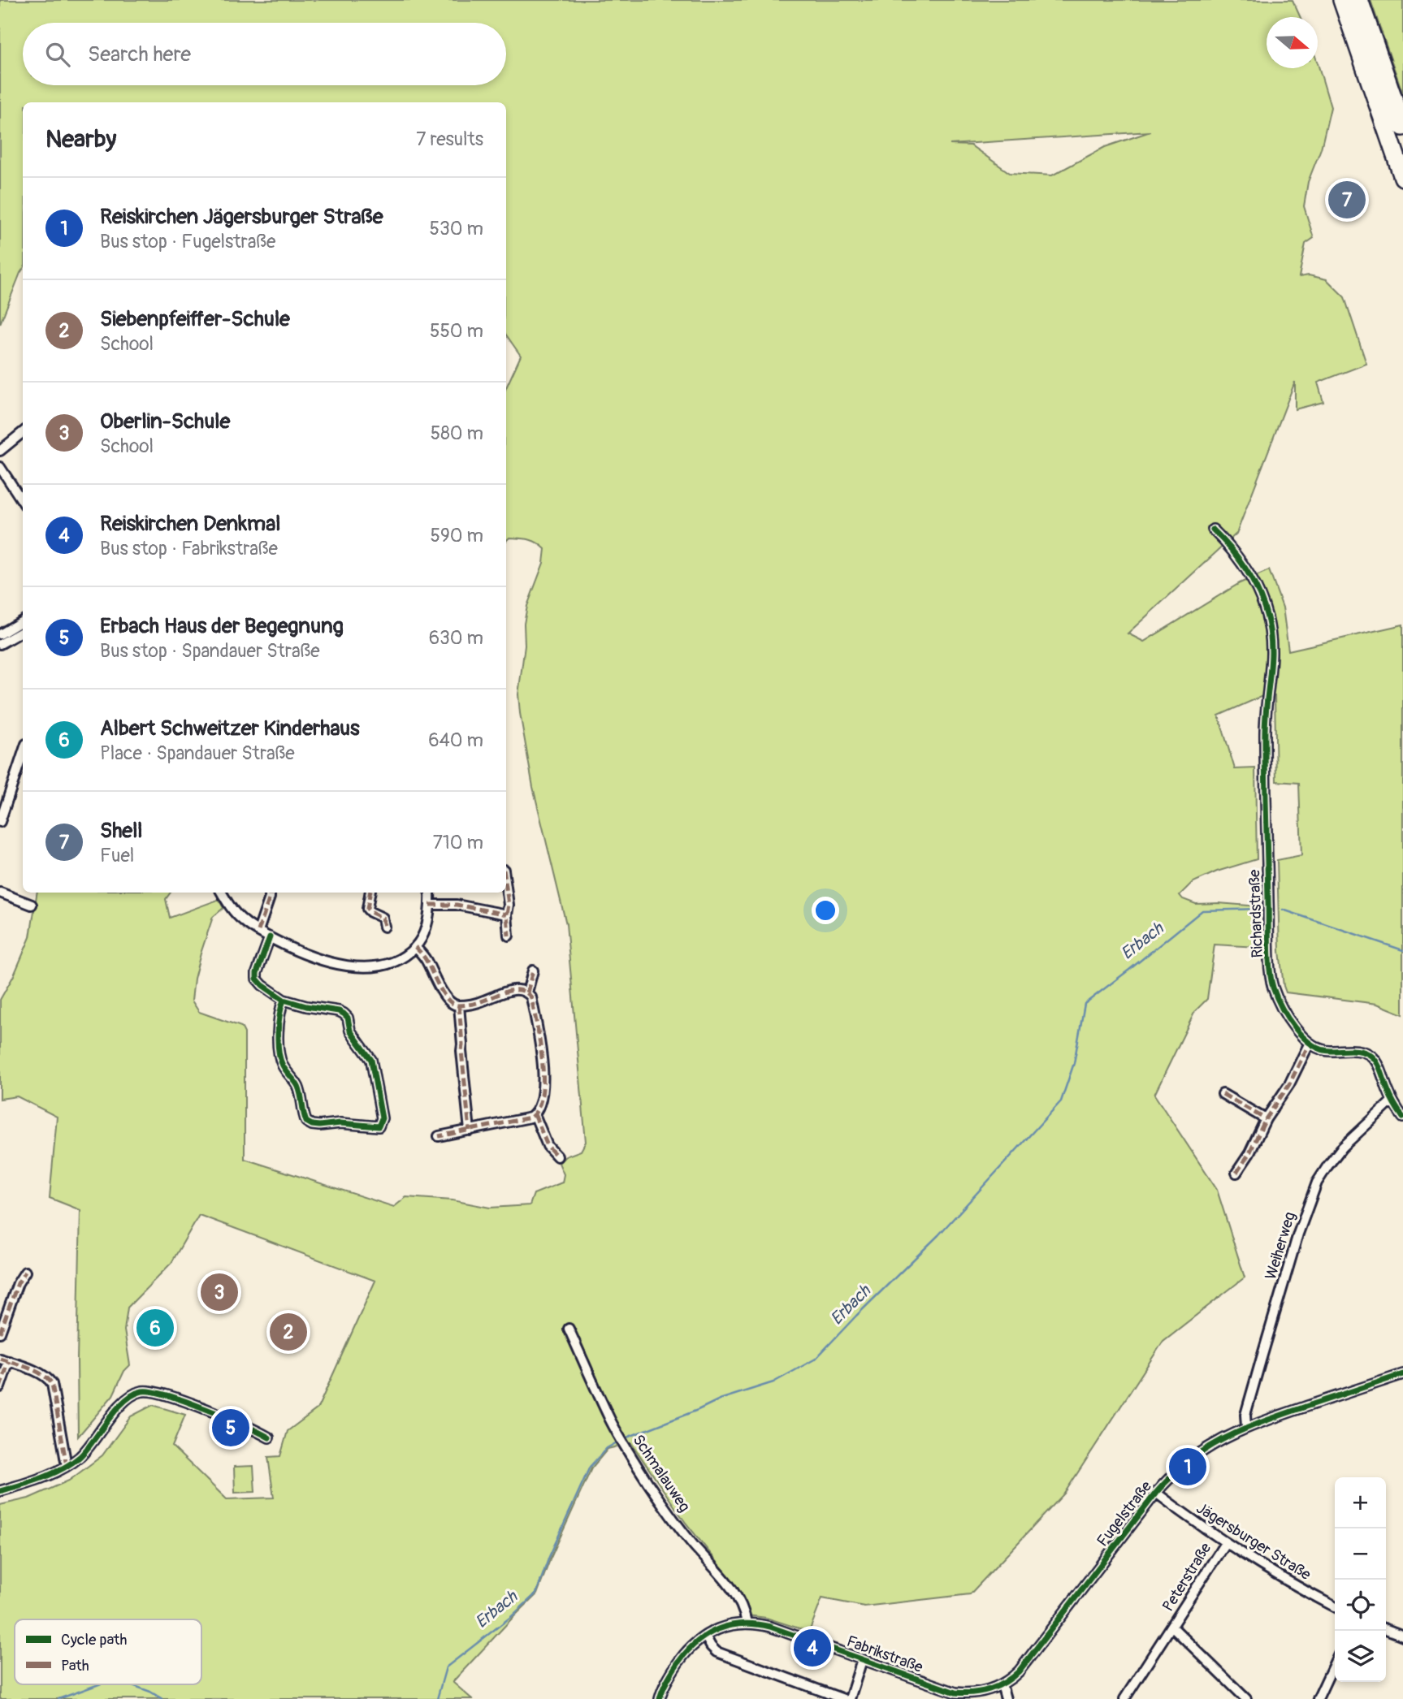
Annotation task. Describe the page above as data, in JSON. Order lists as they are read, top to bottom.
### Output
{
  "streets": {
    "street": [
      "Richardstraße",
      "Weiherweg",
      "Schmalauweg",
      "Fugelstraße",
      "Jägersburger Straße",
      "Peterstraße",
      "Fabrikstraße"
    ]
  },
  "crossings": [
    ["Weiherweg", "Fugelstraße"],
    ["Schmalauweg", "Fabrikstraße"],
    ["Fugelstraße", "Jägersburger Straße"],
    ["Fugelstraße", "Fabrikstraße"],
    ["Jägersburger Straße", "Peterstraße"]
  ],
  "water": ["Erbach"],
  "legend": ["Cycle path", "Path"],
  "north": "right",
  "page": {
    "search": "Search here",
    "heading": ["Nearby", "7 results"],
    "list": [
      {
        "mark": "1",
        "name": "Reiskirchen Jägersburger Straße",
        "note": "Bus stop · Fugelstraße",
        "value": "530 m"
      },
      {
        "mark": "2",
        "name": "Siebenpfeiffer-Schule",
        "note": "School",
        "value": "550 m"
      },
      {
        "mark": "3",
        "name": "Oberlin-Schule",
        "note": "School",
        "value": "580 m"
      },
      {
        "mark": "4",
        "name": "Reiskirchen Denkmal",
        "note": "Bus stop · Fabrikstraße",
        "value": "590 m"
      },
      {
        "mark": "5",
        "name": "Erbach Haus der Begegnung",
        "note": "Bus stop · Spandauer Straße",
        "value": "630 m"
      },
      {
        "mark": "6",
        "name": "Albert Schweitzer Kinderhaus",
        "note": "Place · Spandauer Straße",
        "value": "640 m"
      },
      {
        "mark": "7",
        "name": "Shell",
        "note": "Fuel",
        "value": "710 m"
      }
    ],
    "pins": [
      "7",
      "3",
      "6",
      "2",
      "5",
      "1",
      "4"
    ],
    "map_buttons": ["+", "−"]
  }
}
